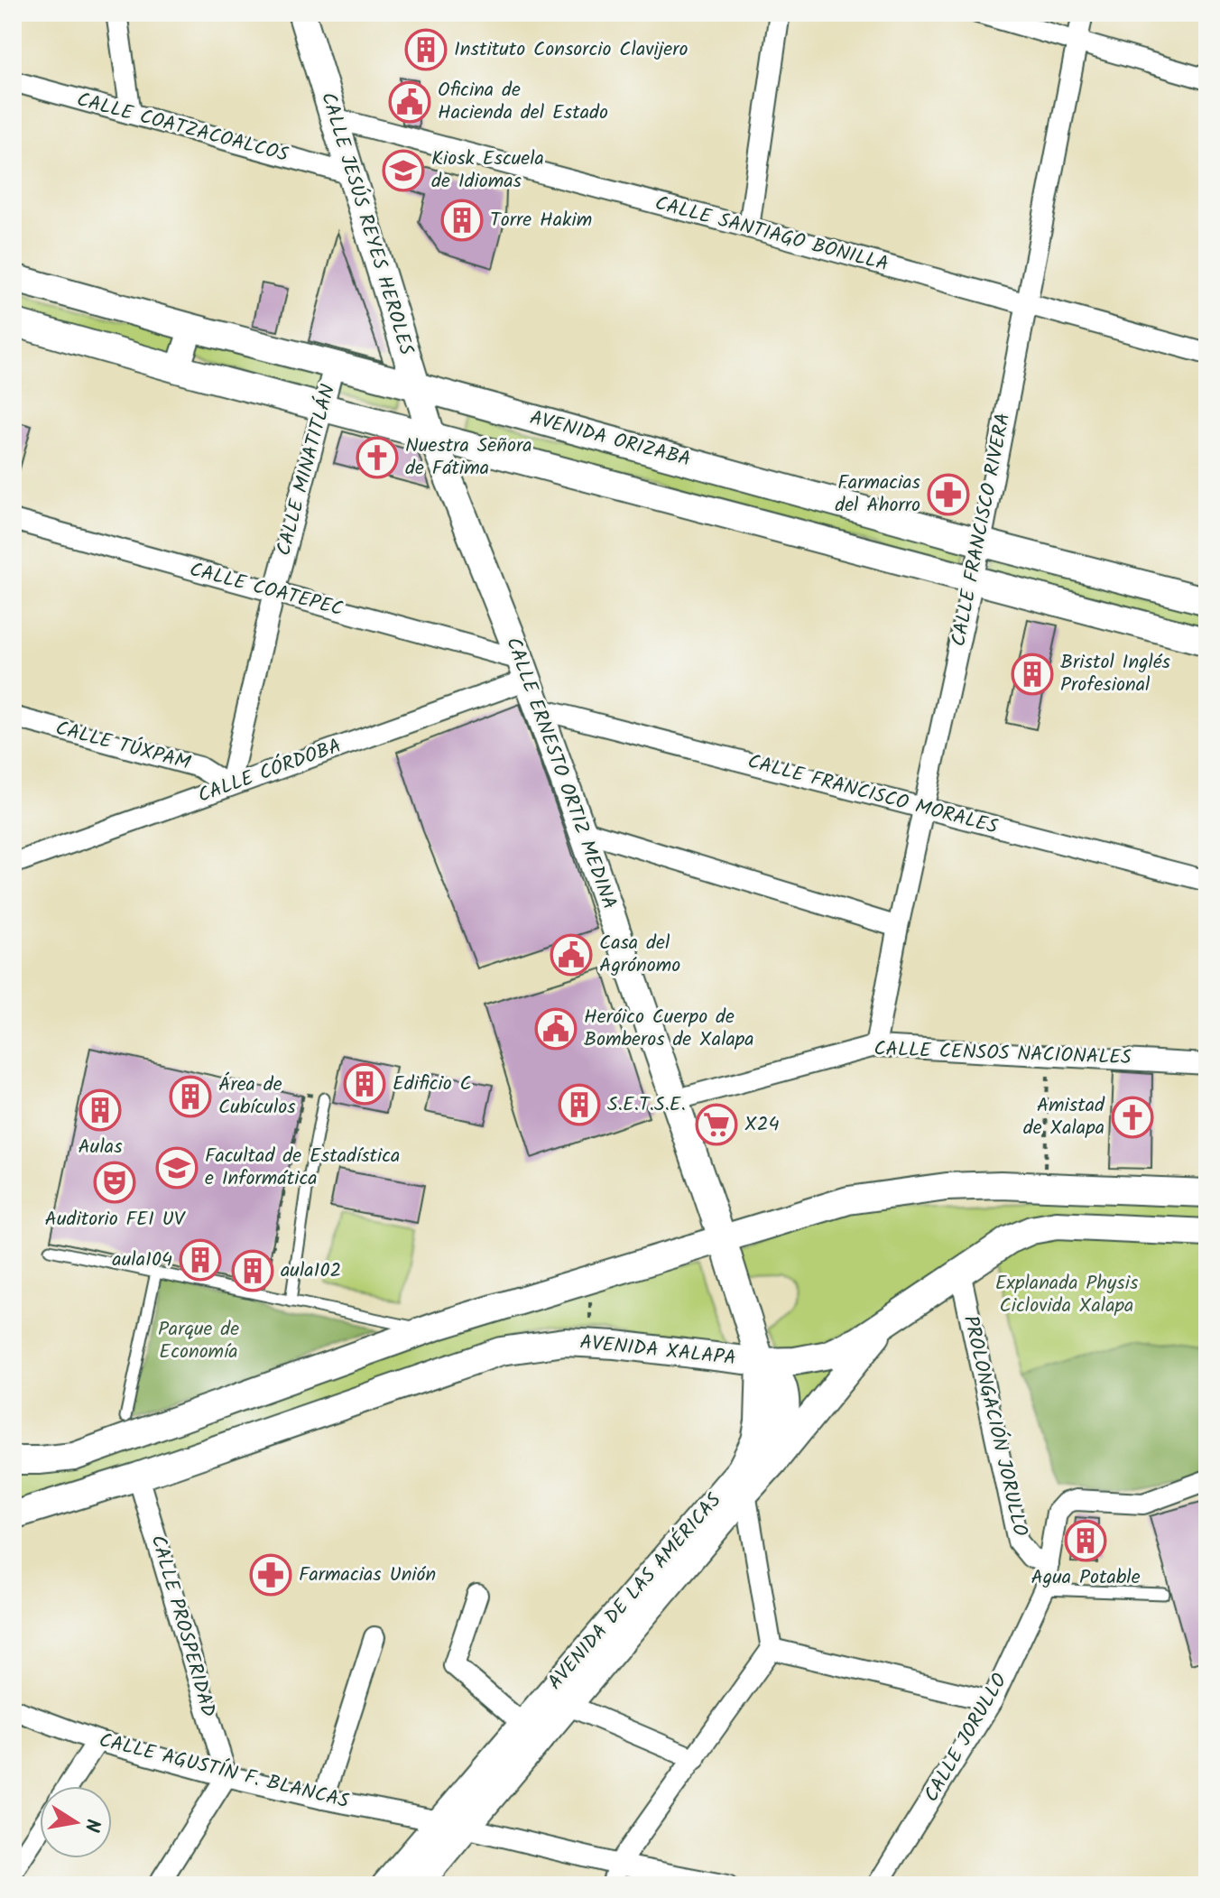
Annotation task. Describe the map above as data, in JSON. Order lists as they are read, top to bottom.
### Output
{
  "streets": {
    "main road": [
      "CALLE JESÚS REYES HEROLES",
      "AVENIDA ORIZABA",
      "CALLE ERNESTO ORTIZ MEDINA",
      "AVENIDA XALAPA",
      "AVENIDA DE LAS AMÉRICAS"
    ],
    "street": [
      "CALLE COATZACOALCOS",
      "CALLE SANTIAGO BONILLA",
      "CALLE MINATITLÁN",
      "CALLE FRANCISCO RIVERA",
      "CALLE COATEPEC",
      "CALLE TÚXPAM",
      "CALLE CÓRDOBA",
      "CALLE FRANCISCO MORALES",
      "CALLE CENSOS NACIONALES",
      "PROLONGACIÓN JORULLO",
      "CALLE PROSPERIDAD",
      "CALLE JORULLO",
      "CALLE AGUSTÍN F. BLANCAS"
    ]
  },
  "crossings": [
    ["CALLE COATZACOALCOS", "CALLE JESÚS REYES HEROLES"],
    ["CALLE JESÚS REYES HEROLES", "CALLE SANTIAGO BONILLA"],
    ["CALLE JESÚS REYES HEROLES", "AVENIDA ORIZABA"],
    ["CALLE JESÚS REYES HEROLES", "CALLE ERNESTO ORTIZ MEDINA"],
    ["CALLE SANTIAGO BONILLA", "CALLE FRANCISCO RIVERA"],
    ["AVENIDA ORIZABA", "CALLE MINATITLÁN"],
    ["AVENIDA ORIZABA", "CALLE FRANCISCO RIVERA"],
    ["CALLE MINATITLÁN", "CALLE COATEPEC"],
    ["CALLE MINATITLÁN", "CALLE TÚXPAM"],
    ["CALLE MINATITLÁN", "CALLE CÓRDOBA"],
    ["CALLE FRANCISCO RIVERA", "CALLE FRANCISCO MORALES"],
    ["CALLE FRANCISCO RIVERA", "CALLE CENSOS NACIONALES"],
    ["CALLE COATEPEC", "CALLE CÓRDOBA"],
    ["CALLE COATEPEC", "CALLE ERNESTO ORTIZ MEDINA"],
    ["CALLE TÚXPAM", "CALLE CÓRDOBA"],
    ["CALLE CÓRDOBA", "CALLE ERNESTO ORTIZ MEDINA"],
    ["CALLE ERNESTO ORTIZ MEDINA", "CALLE FRANCISCO MORALES"],
    ["CALLE ERNESTO ORTIZ MEDINA", "CALLE CENSOS NACIONALES"],
    ["CALLE ERNESTO ORTIZ MEDINA", "AVENIDA XALAPA"],
    ["CALLE ERNESTO ORTIZ MEDINA", "AVENIDA DE LAS AMÉRICAS"],
    ["AVENIDA XALAPA", "PROLONGACIÓN JORULLO"],
    ["AVENIDA XALAPA", "AVENIDA DE LAS AMÉRICAS"],
    ["AVENIDA XALAPA", "CALLE PROSPERIDAD"],
    ["PROLONGACIÓN JORULLO", "CALLE JORULLO"],
    ["AVENIDA DE LAS AMÉRICAS", "CALLE AGUSTÍN F. BLANCAS"],
    ["CALLE PROSPERIDAD", "CALLE AGUSTÍN F. BLANCAS"]
  ],
  "parks": ["Explanada Physis Ciclovida Xalapa", "Parque de Economía"],
  "places": {
    "building": [
      "Instituto Consorcio Clavijero",
      "Torre Hakim",
      "Bristol Inglés Profesional",
      "Edificio C",
      "Área de Cubículos",
      "S.E.T.S.E.",
      "Aulas",
      "aula104",
      "aula102",
      "Agua Potable"
    ],
    "public building": ["Oficina de Hacienda del Estado", "Casa del Agrónomo", "Heróico Cuerpo de Bomberos de Xalapa"],
    "school or university": ["Kiosk Escuela de Idiomas", "Facultad de Estadística e Informática"],
    "church": ["Nuestra Señora de Fátima", "Amistad de Xalapa"],
    "pharmacy": ["Farmacias del Ahorro", "Farmacias Unión"],
    "supermarket": ["X24"],
    "theatre": ["Auditorio FEI UV"]
  },
  "north": "right"
}
